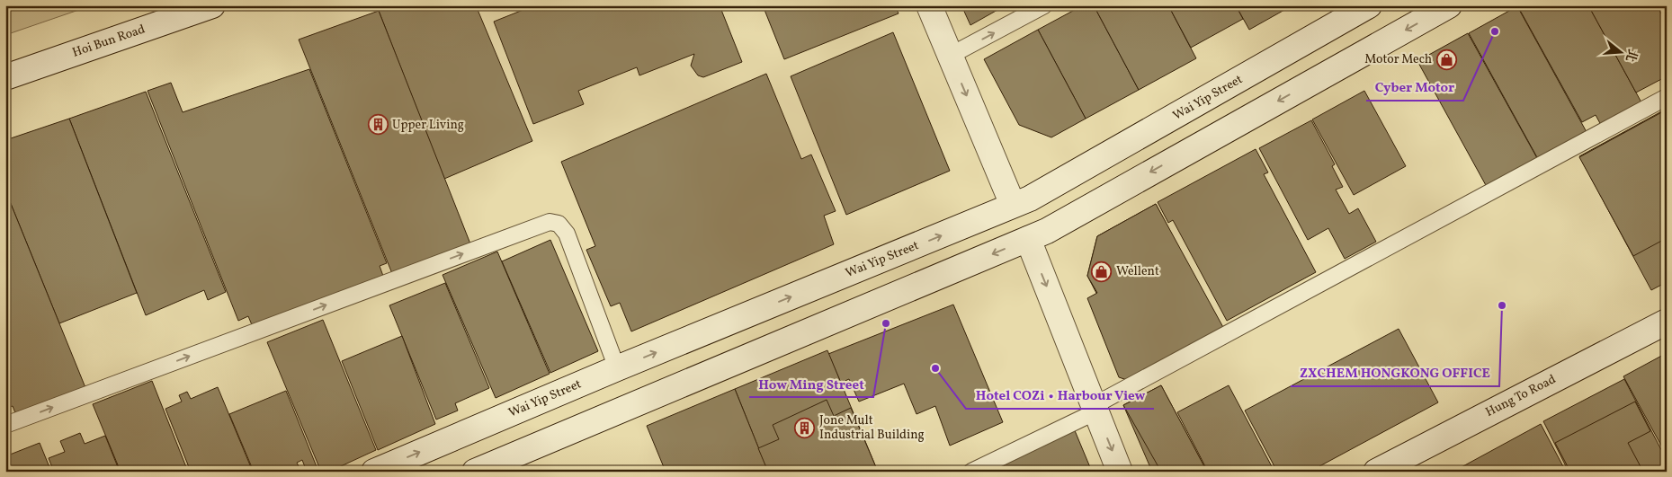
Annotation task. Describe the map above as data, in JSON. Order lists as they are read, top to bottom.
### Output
{
  "streets": {
    "main road": ["Hoi Bun Road", "Wai Yip Street", "Hung To Road"]
  },
  "places": {
    "other": [
      "Cyber Motor",
      "ZXCHEM HONGKONG OFFICE",
      "How Ming Street",
      "Hotel COZi ∙ Harbour View"
    ],
    "shop": ["Motor Mech", "Wellent"],
    "building": ["Upper Living", "Jone Mult Industrial Building"]
  },
  "north": "right"
}
